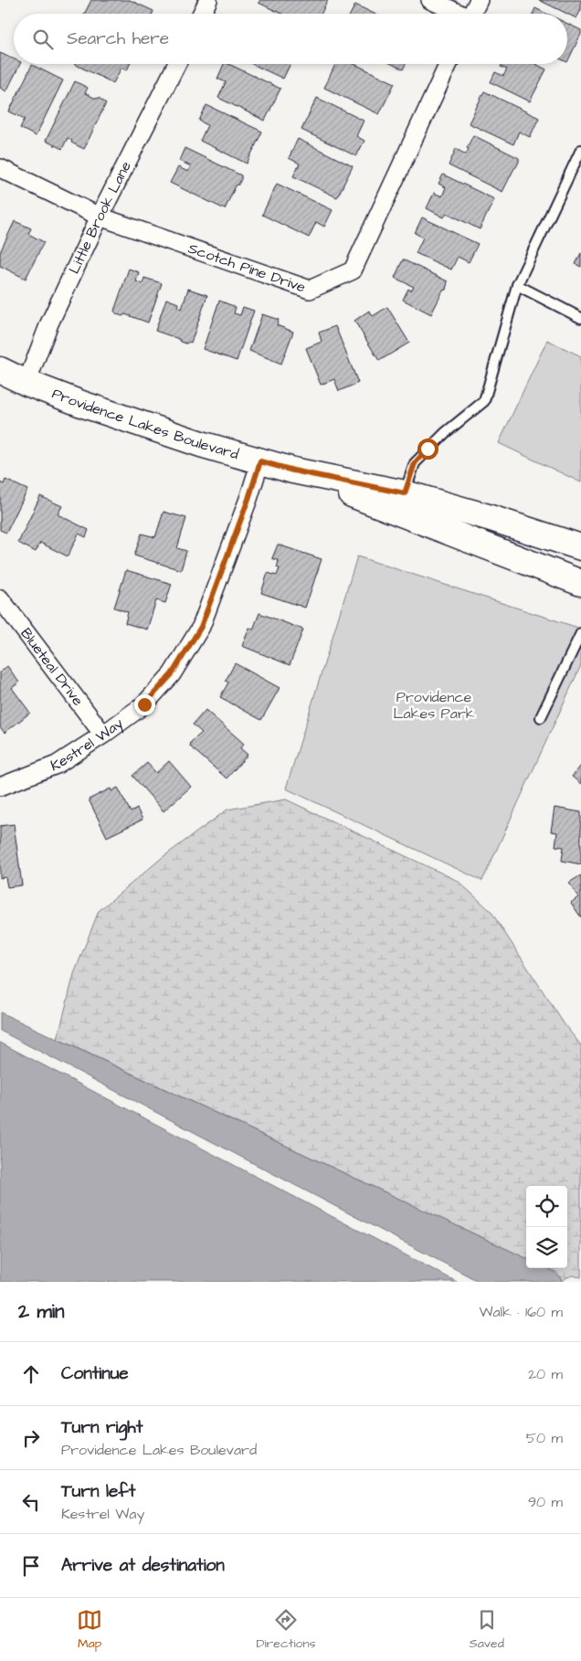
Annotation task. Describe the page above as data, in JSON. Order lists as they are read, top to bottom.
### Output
{
  "streets": {
    "street": [
      "Little Brook Lane",
      "Scotch Pine Drive",
      "Providence Lakes Boulevard",
      "Blueteal Drive",
      "Kestrel Way"
    ]
  },
  "crossings": [
    ["Little Brook Lane", "Scotch Pine Drive"],
    ["Little Brook Lane", "Providence Lakes Boulevard"],
    ["Providence Lakes Boulevard", "Kestrel Way"],
    ["Blueteal Drive", "Kestrel Way"]
  ],
  "parks": ["Providence Lakes Park"],
  "page": {
    "search": "Search here",
    "heading": ["2 min", "Walk · 160 m"],
    "list": [
      ["Continue", "20 m"],
      ["Turn right", "Providence Lakes Boulevard", "50 m"],
      ["Turn left", "Kestrel Way", "90 m"],
      "Arrive at destination"
    ],
    "nav": ["Map", "Directions", "Saved"]
  }
}
